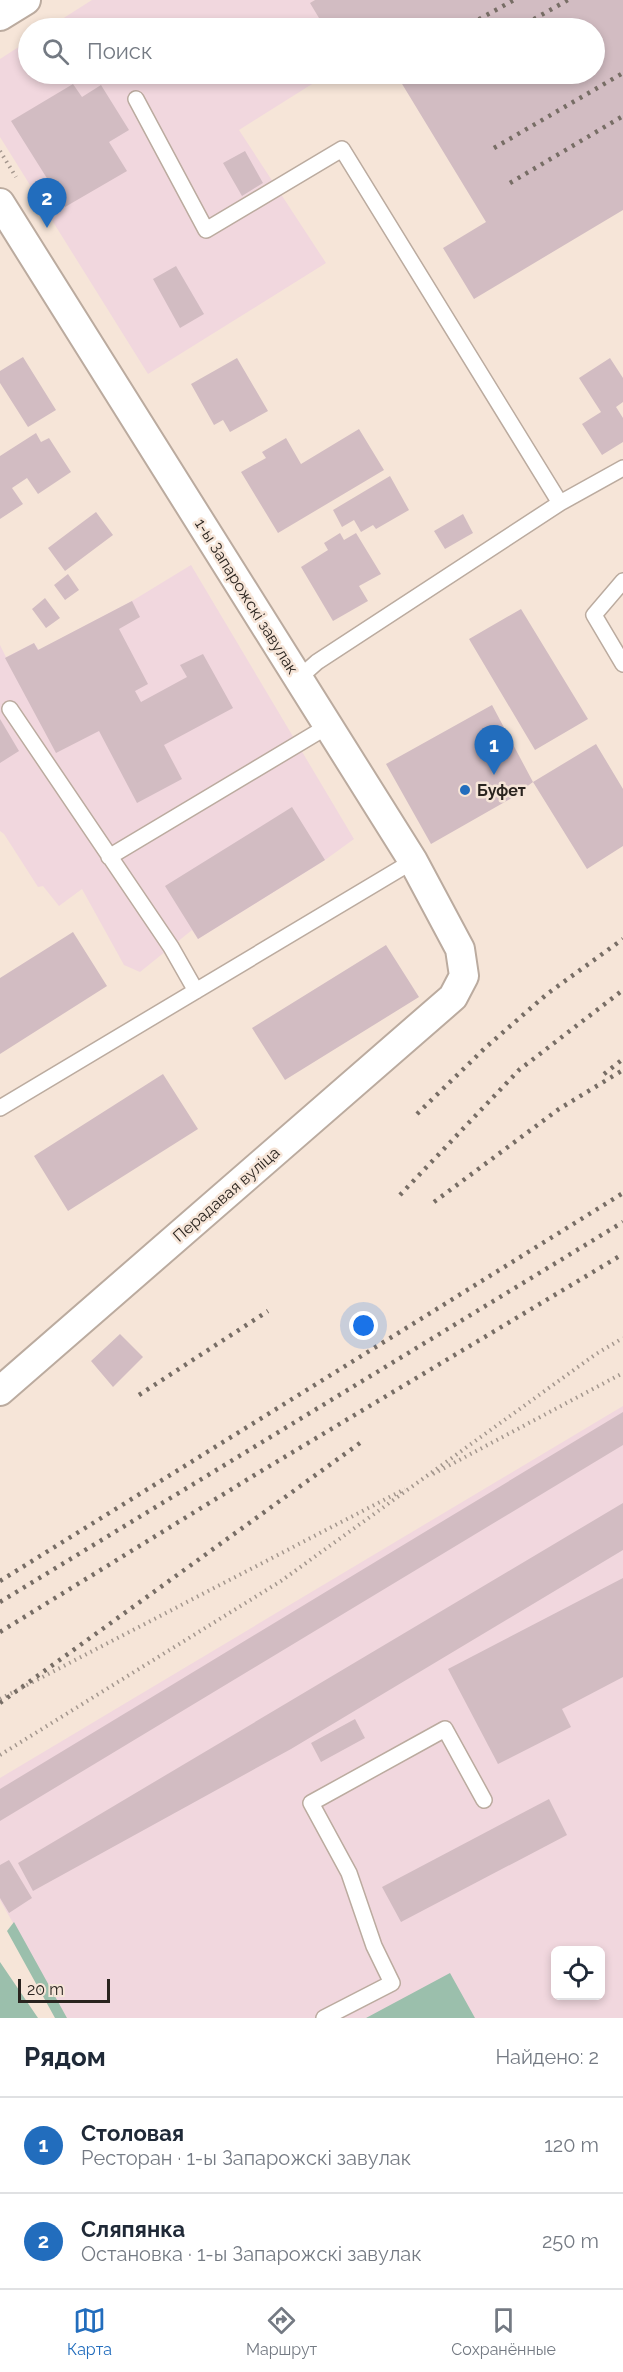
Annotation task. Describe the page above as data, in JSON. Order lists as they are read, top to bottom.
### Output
{
  "streets": {
    "street": ["1-ы Запарожскі завулак", "Перадавая вуліца"]
  },
  "crossings": [
    ["1-ы Запарожскі завулак", "Перадавая вуліца"]
  ],
  "places": ["Буфет"],
  "scale_bar": "20 m",
  "page": {
    "search": "Поиск",
    "pins": ["2", "1"],
    "scale": "20 m",
    "heading": ["Рядом", "Найдено: 2"],
    "list": [
      {
        "mark": "1",
        "name": "Столовая",
        "note": "Ресторан · 1-ы Запарожскі завулак",
        "value": "120 m"
      },
      {
        "mark": "2",
        "name": "Сляпянка",
        "note": "Остановка · 1-ы Запарожскі завулак",
        "value": "250 m"
      }
    ],
    "nav": ["Карта", "Маршрут", "Сохранённые"]
  }
}
